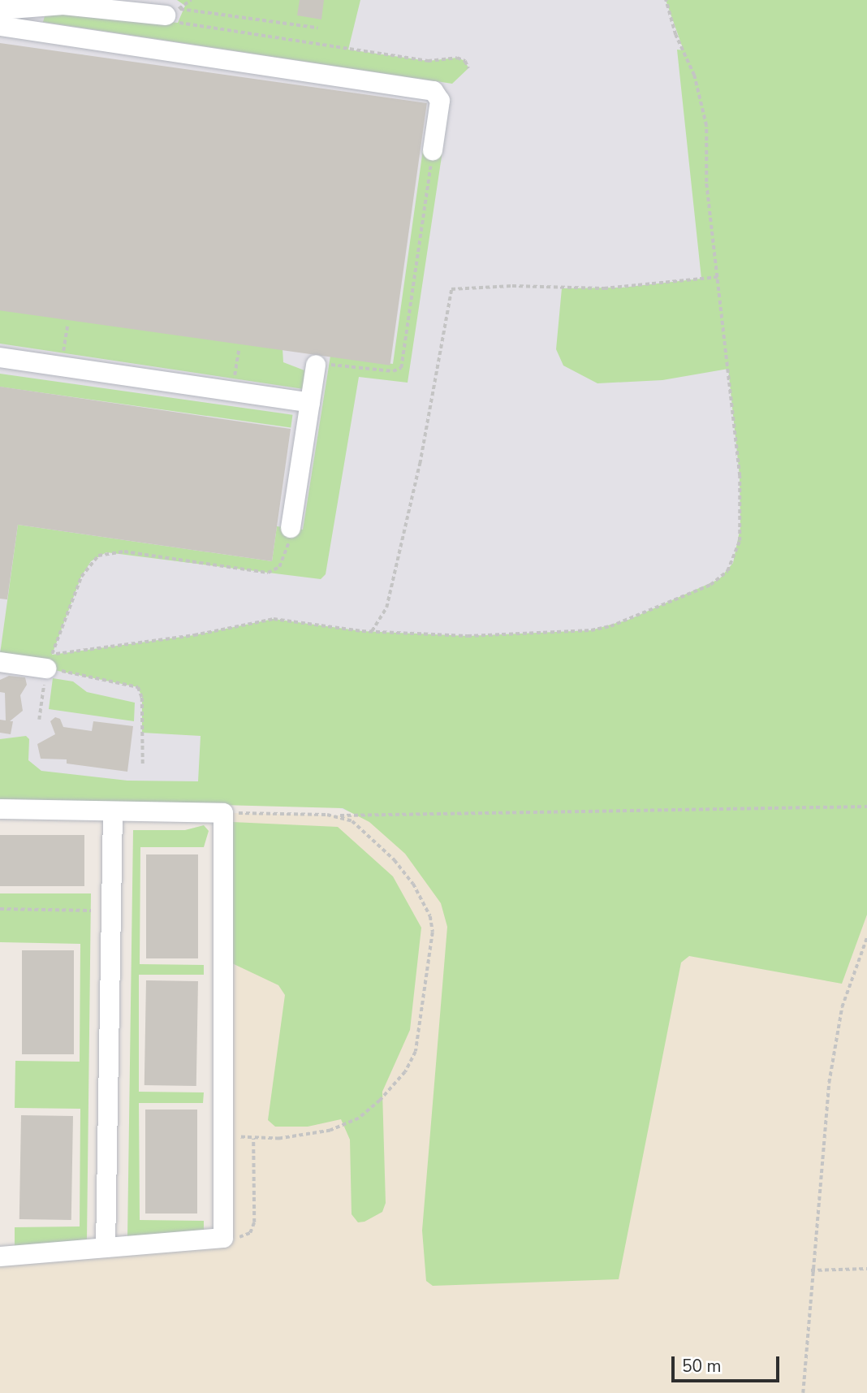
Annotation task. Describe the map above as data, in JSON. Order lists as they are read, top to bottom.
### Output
{
  "scale_bar": "50 m"
}
